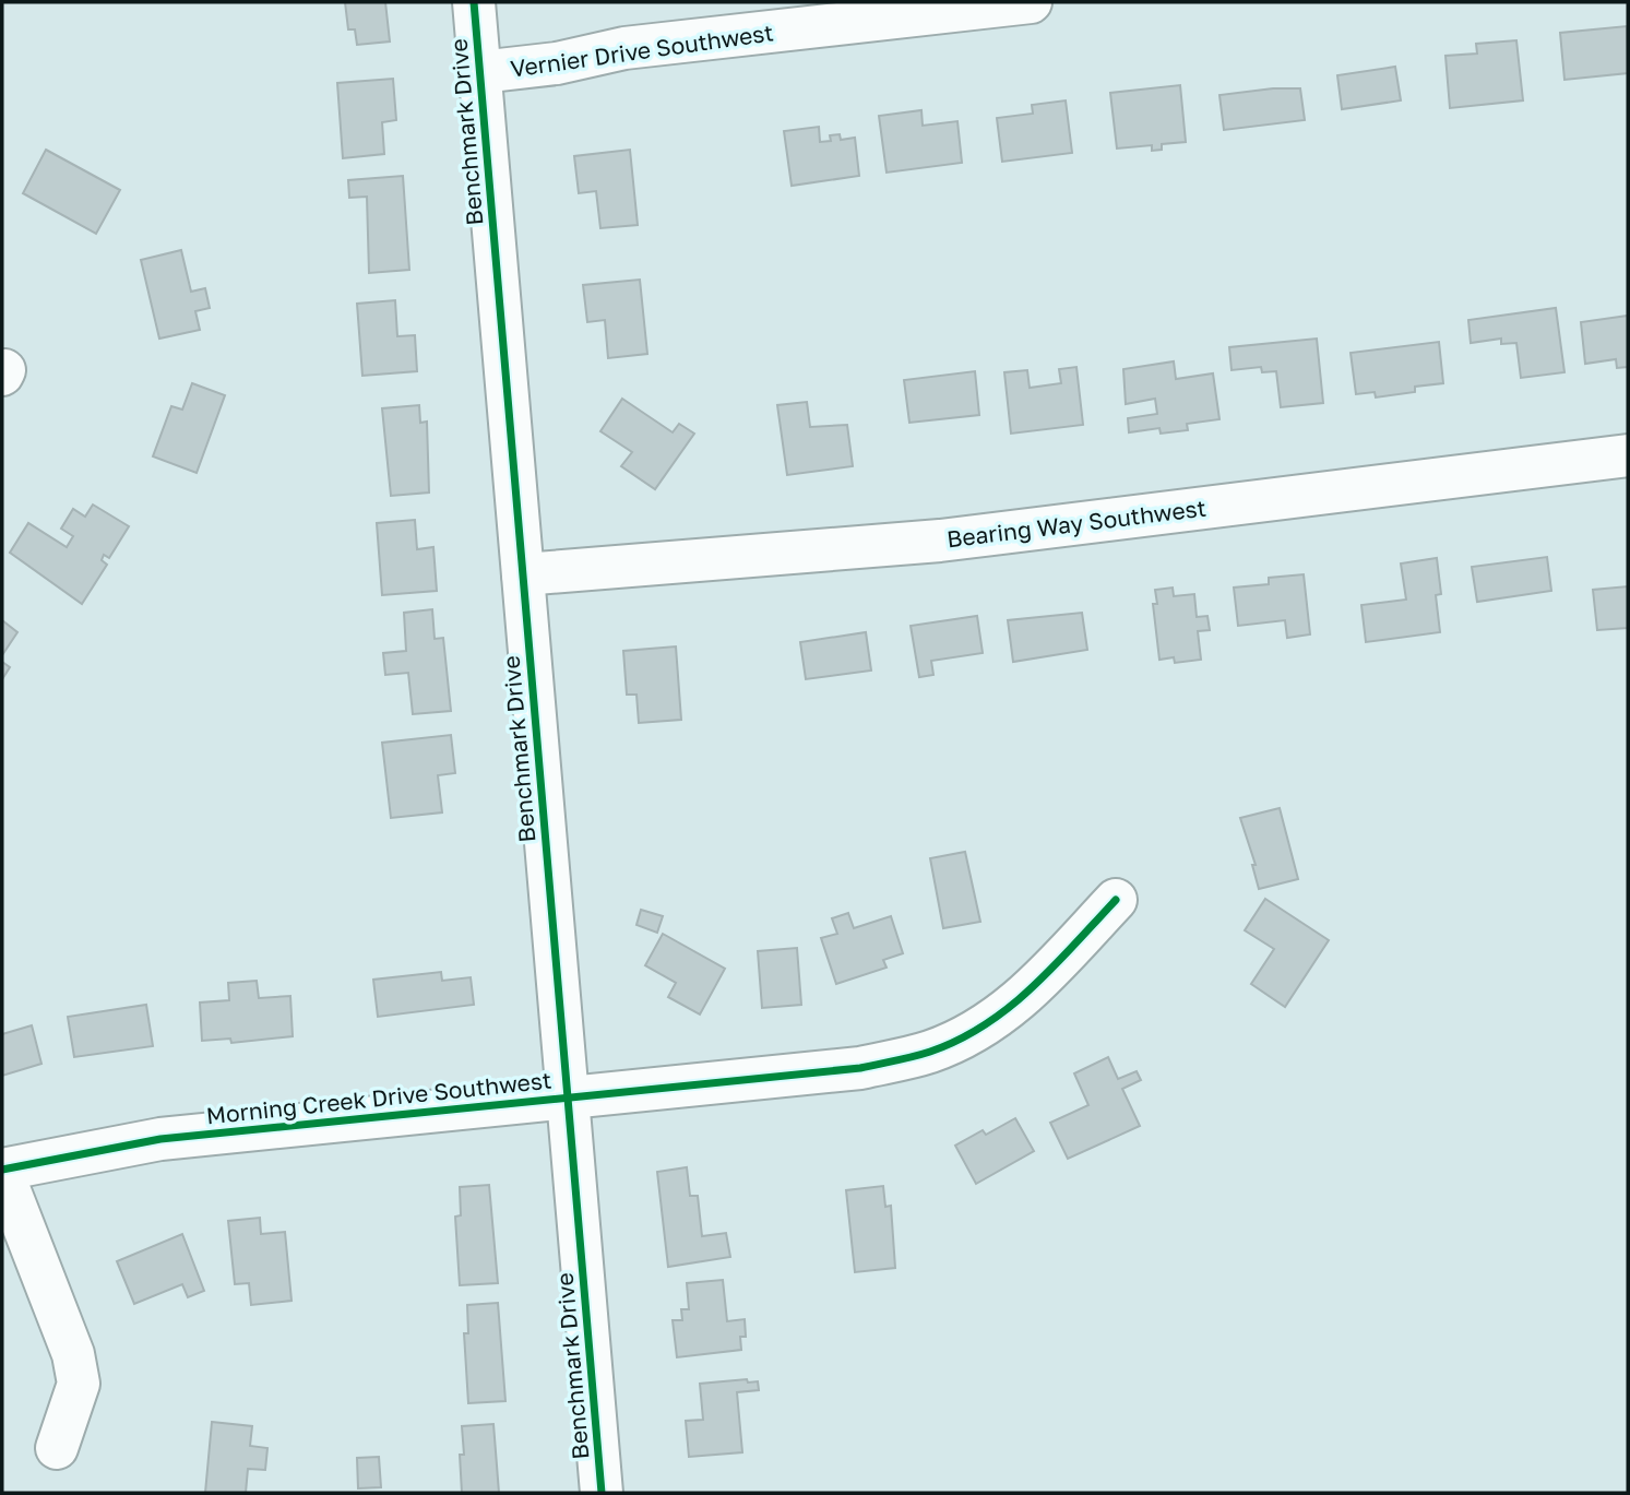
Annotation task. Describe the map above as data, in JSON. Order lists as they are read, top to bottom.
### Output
{
  "streets": {
    "street": [
      "Vernier Drive Southwest",
      "Benchmark Drive",
      "Bearing Way Southwest",
      "Morning Creek Drive Southwest"
    ]
  },
  "crossings": [
    ["Vernier Drive Southwest", "Benchmark Drive"],
    ["Benchmark Drive", "Bearing Way Southwest"],
    ["Benchmark Drive", "Morning Creek Drive Southwest"]
  ]
}
